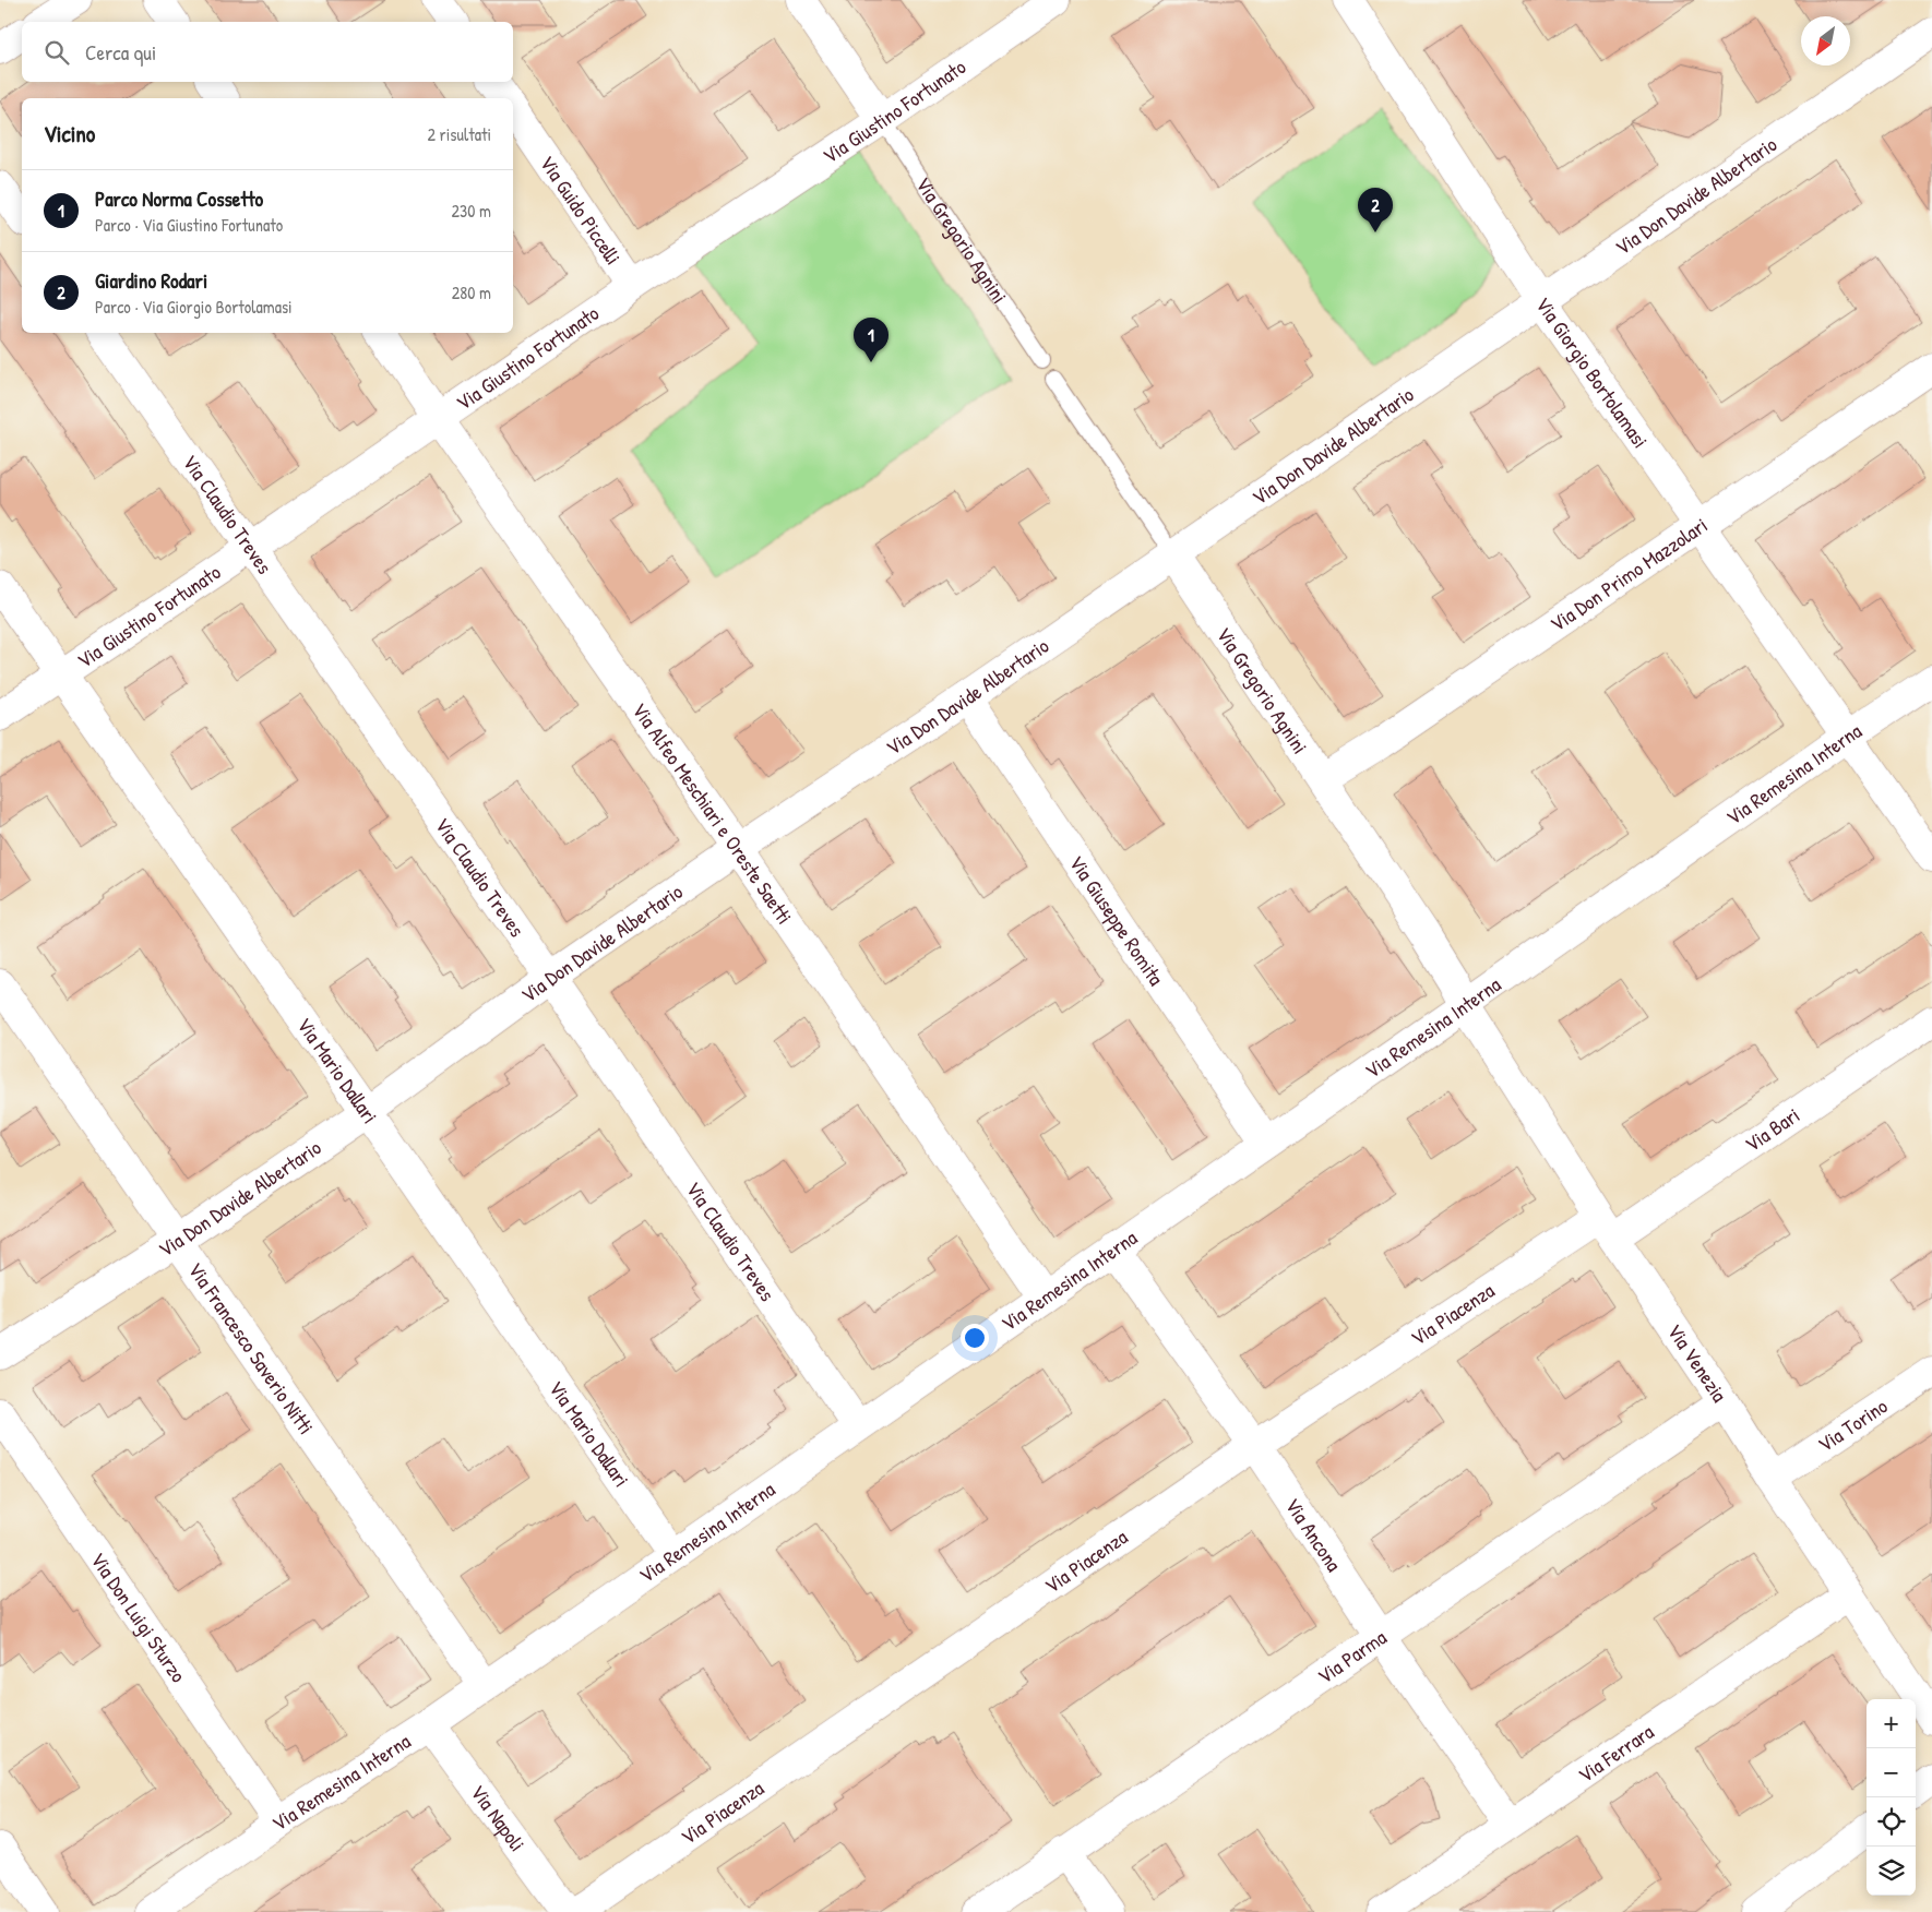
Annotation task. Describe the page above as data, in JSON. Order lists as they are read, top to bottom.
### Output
{
  "streets": {
    "street": [
      "Via Giustino Fortunato",
      "Via Don Davide Albertario",
      "Via Guido Piccelli",
      "Via Gregorio Agnini",
      "Via Giorgio Bortolamasi",
      "Via Claudio Treves",
      "Via Don Primo Mazzolari",
      "Via Remesina Interna",
      "Via Alfeo Meschiari e Oreste Saetti",
      "Via Giuseppe Romita",
      "Via Mario Dallari",
      "Via Bari",
      "Via Piacenza",
      "Via Francesco Saverio Nitti",
      "Via Venezia",
      "Via Torino",
      "Via Ancona",
      "Via Don Luigi Sturzo",
      "Via Parma",
      "Via Ferrara",
      "Via Napoli"
    ]
  },
  "crossings": [
    ["Via Giustino Fortunato", "Via Guido Piccelli"],
    ["Via Giustino Fortunato", "Via Gregorio Agnini"],
    ["Via Giustino Fortunato", "Via Claudio Treves"],
    ["Via Giustino Fortunato", "Via Alfeo Meschiari e Oreste Saetti"],
    ["Via Giustino Fortunato", "Via Mario Dallari"],
    ["Via Don Davide Albertario", "Via Gregorio Agnini"],
    ["Via Don Davide Albertario", "Via Giorgio Bortolamasi"],
    ["Via Don Davide Albertario", "Via Claudio Treves"],
    ["Via Don Davide Albertario", "Via Alfeo Meschiari e Oreste Saetti"],
    ["Via Don Davide Albertario", "Via Giuseppe Romita"],
    ["Via Don Davide Albertario", "Via Mario Dallari"],
    ["Via Don Davide Albertario", "Via Francesco Saverio Nitti"],
    ["Via Gregorio Agnini", "Via Don Primo Mazzolari"],
    ["Via Gregorio Agnini", "Via Remesina Interna"],
    ["Via Gregorio Agnini", "Via Venezia"],
    ["Via Giorgio Bortolamasi", "Via Don Primo Mazzolari"],
    ["Via Giorgio Bortolamasi", "Via Remesina Interna"],
    ["Via Claudio Treves", "Via Remesina Interna"],
    ["Via Remesina Interna", "Via Alfeo Meschiari e Oreste Saetti"],
    ["Via Remesina Interna", "Via Giuseppe Romita"],
    ["Via Remesina Interna", "Via Mario Dallari"],
    ["Via Remesina Interna", "Via Francesco Saverio Nitti"],
    ["Via Remesina Interna", "Via Venezia"],
    ["Via Remesina Interna", "Via Ancona"],
    ["Via Remesina Interna", "Via Don Luigi Sturzo"],
    ["Via Remesina Interna", "Via Napoli"],
    ["Via Bari", "Via Piacenza"],
    ["Via Bari", "Via Venezia"],
    ["Via Piacenza", "Via Venezia"],
    ["Via Piacenza", "Via Ancona"],
    ["Via Venezia", "Via Torino"],
    ["Via Venezia", "Via Parma"],
    ["Via Venezia", "Via Ferrara"],
    ["Via Ancona", "Via Parma"],
    ["Via Ancona", "Via Ferrara"]
  ],
  "north": "bottom left",
  "page": {
    "search": "Cerca qui",
    "heading": ["Vicino", "2 risultati"],
    "list": [
      {
        "mark": "1",
        "name": "Parco Norma Cossetto",
        "note": "Parco · Via Giustino Fortunato",
        "value": "230 m"
      },
      {
        "mark": "2",
        "name": "Giardino Rodari",
        "note": "Parco · Via Giorgio Bortolamasi",
        "value": "280 m"
      }
    ],
    "pins": ["2", "1"],
    "map_buttons": ["+", "−"]
  }
}
